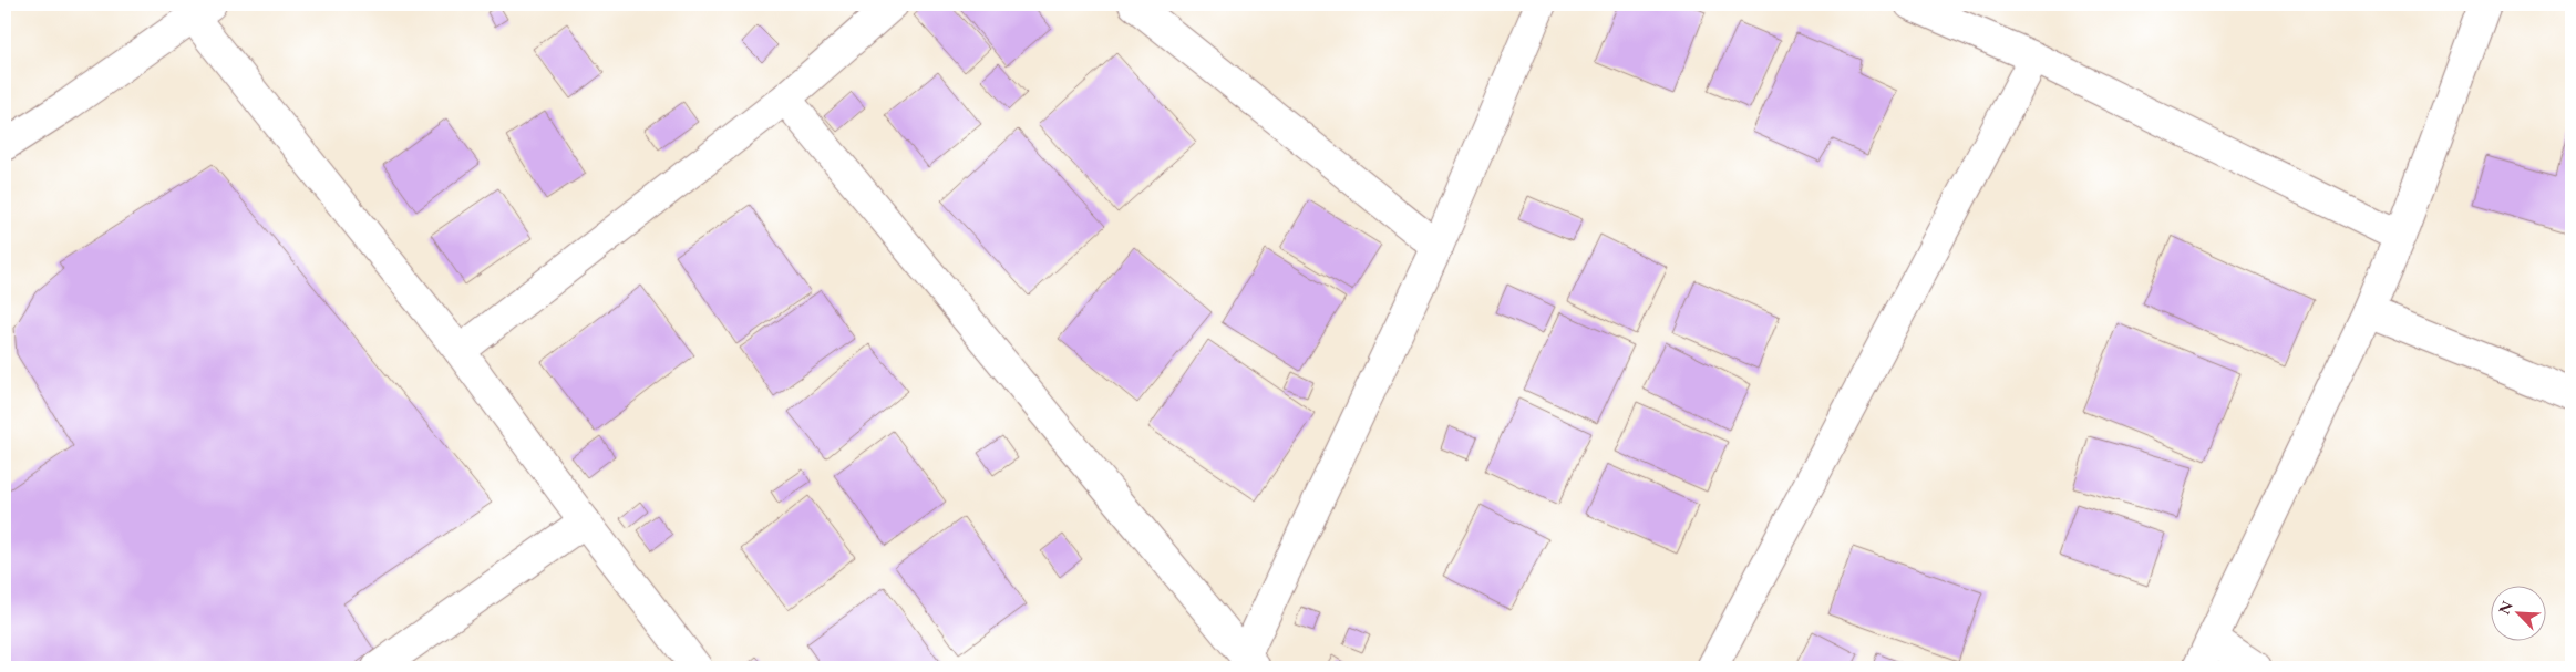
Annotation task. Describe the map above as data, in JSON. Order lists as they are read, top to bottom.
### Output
{
  "north": "top left"
}
